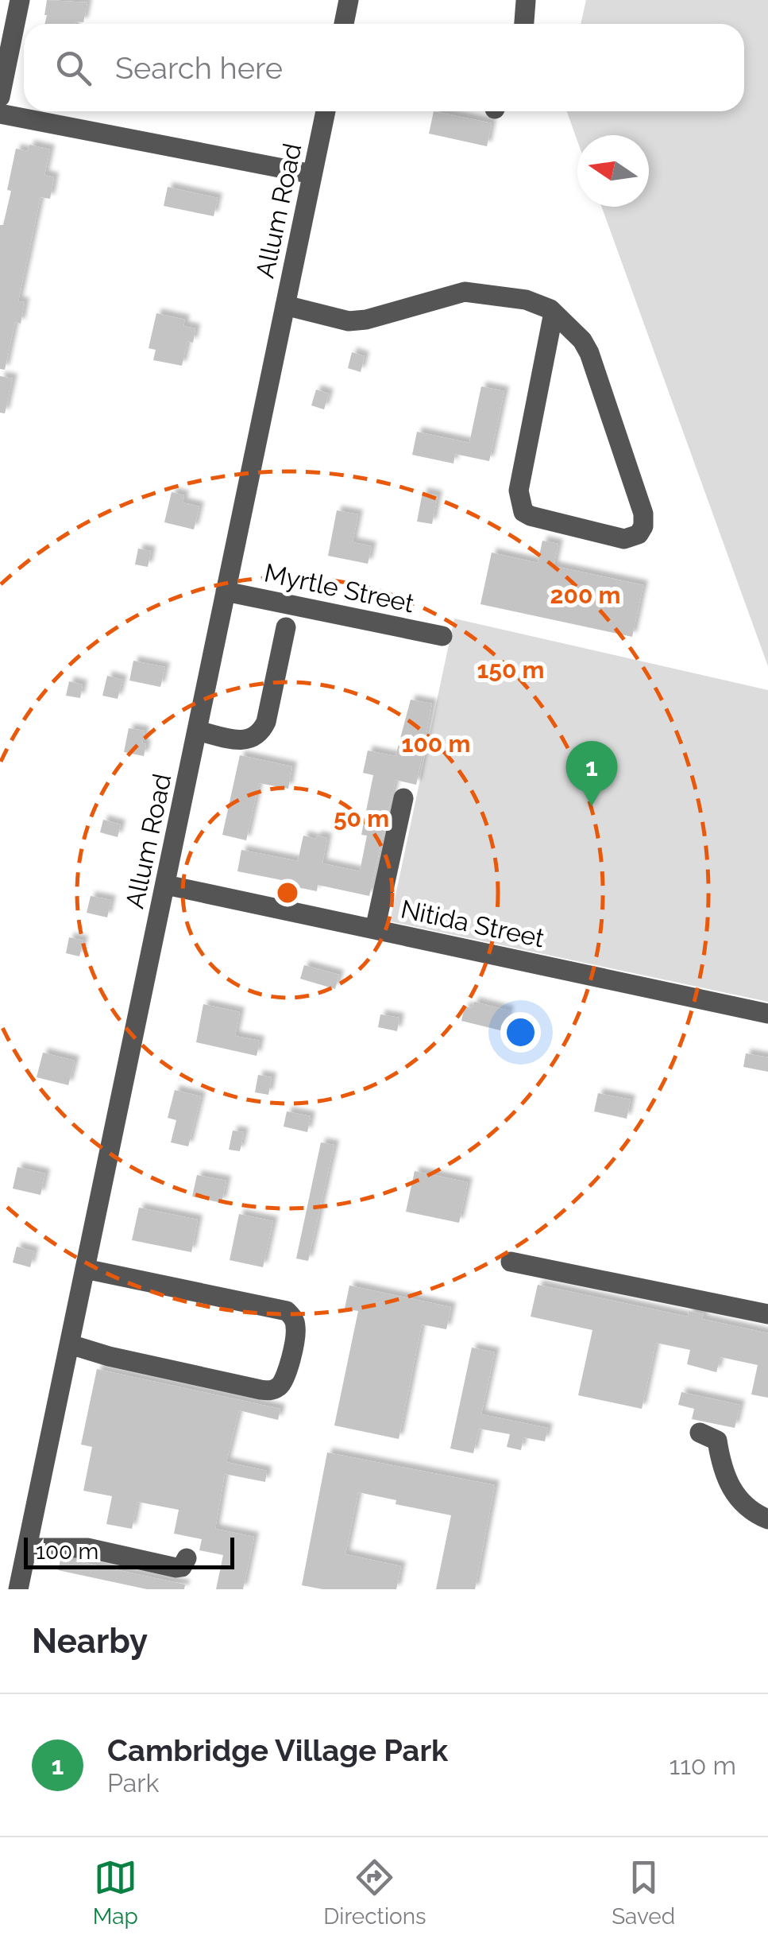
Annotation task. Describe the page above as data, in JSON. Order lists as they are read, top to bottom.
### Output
{
  "streets": {
    "street": ["Allum Road", "Myrtle Street", "Nitida Street"]
  },
  "crossings": [
    ["Allum Road", "Myrtle Street"],
    ["Allum Road", "Nitida Street"]
  ],
  "scale_bar": "100 m",
  "north": "left",
  "page": {
    "search": "Search here",
    "pins": "1",
    "scale": "100 m",
    "heading": "Nearby",
    "list": [
      {
        "mark": "1",
        "name": "Cambridge Village Park",
        "note": "Park",
        "value": "110 m"
      }
    ],
    "nav": ["Map", "Directions", "Saved"]
  },
  "rings": [
    "200 m",
    "150 m",
    "100 m",
    "50 m"
  ]
}
